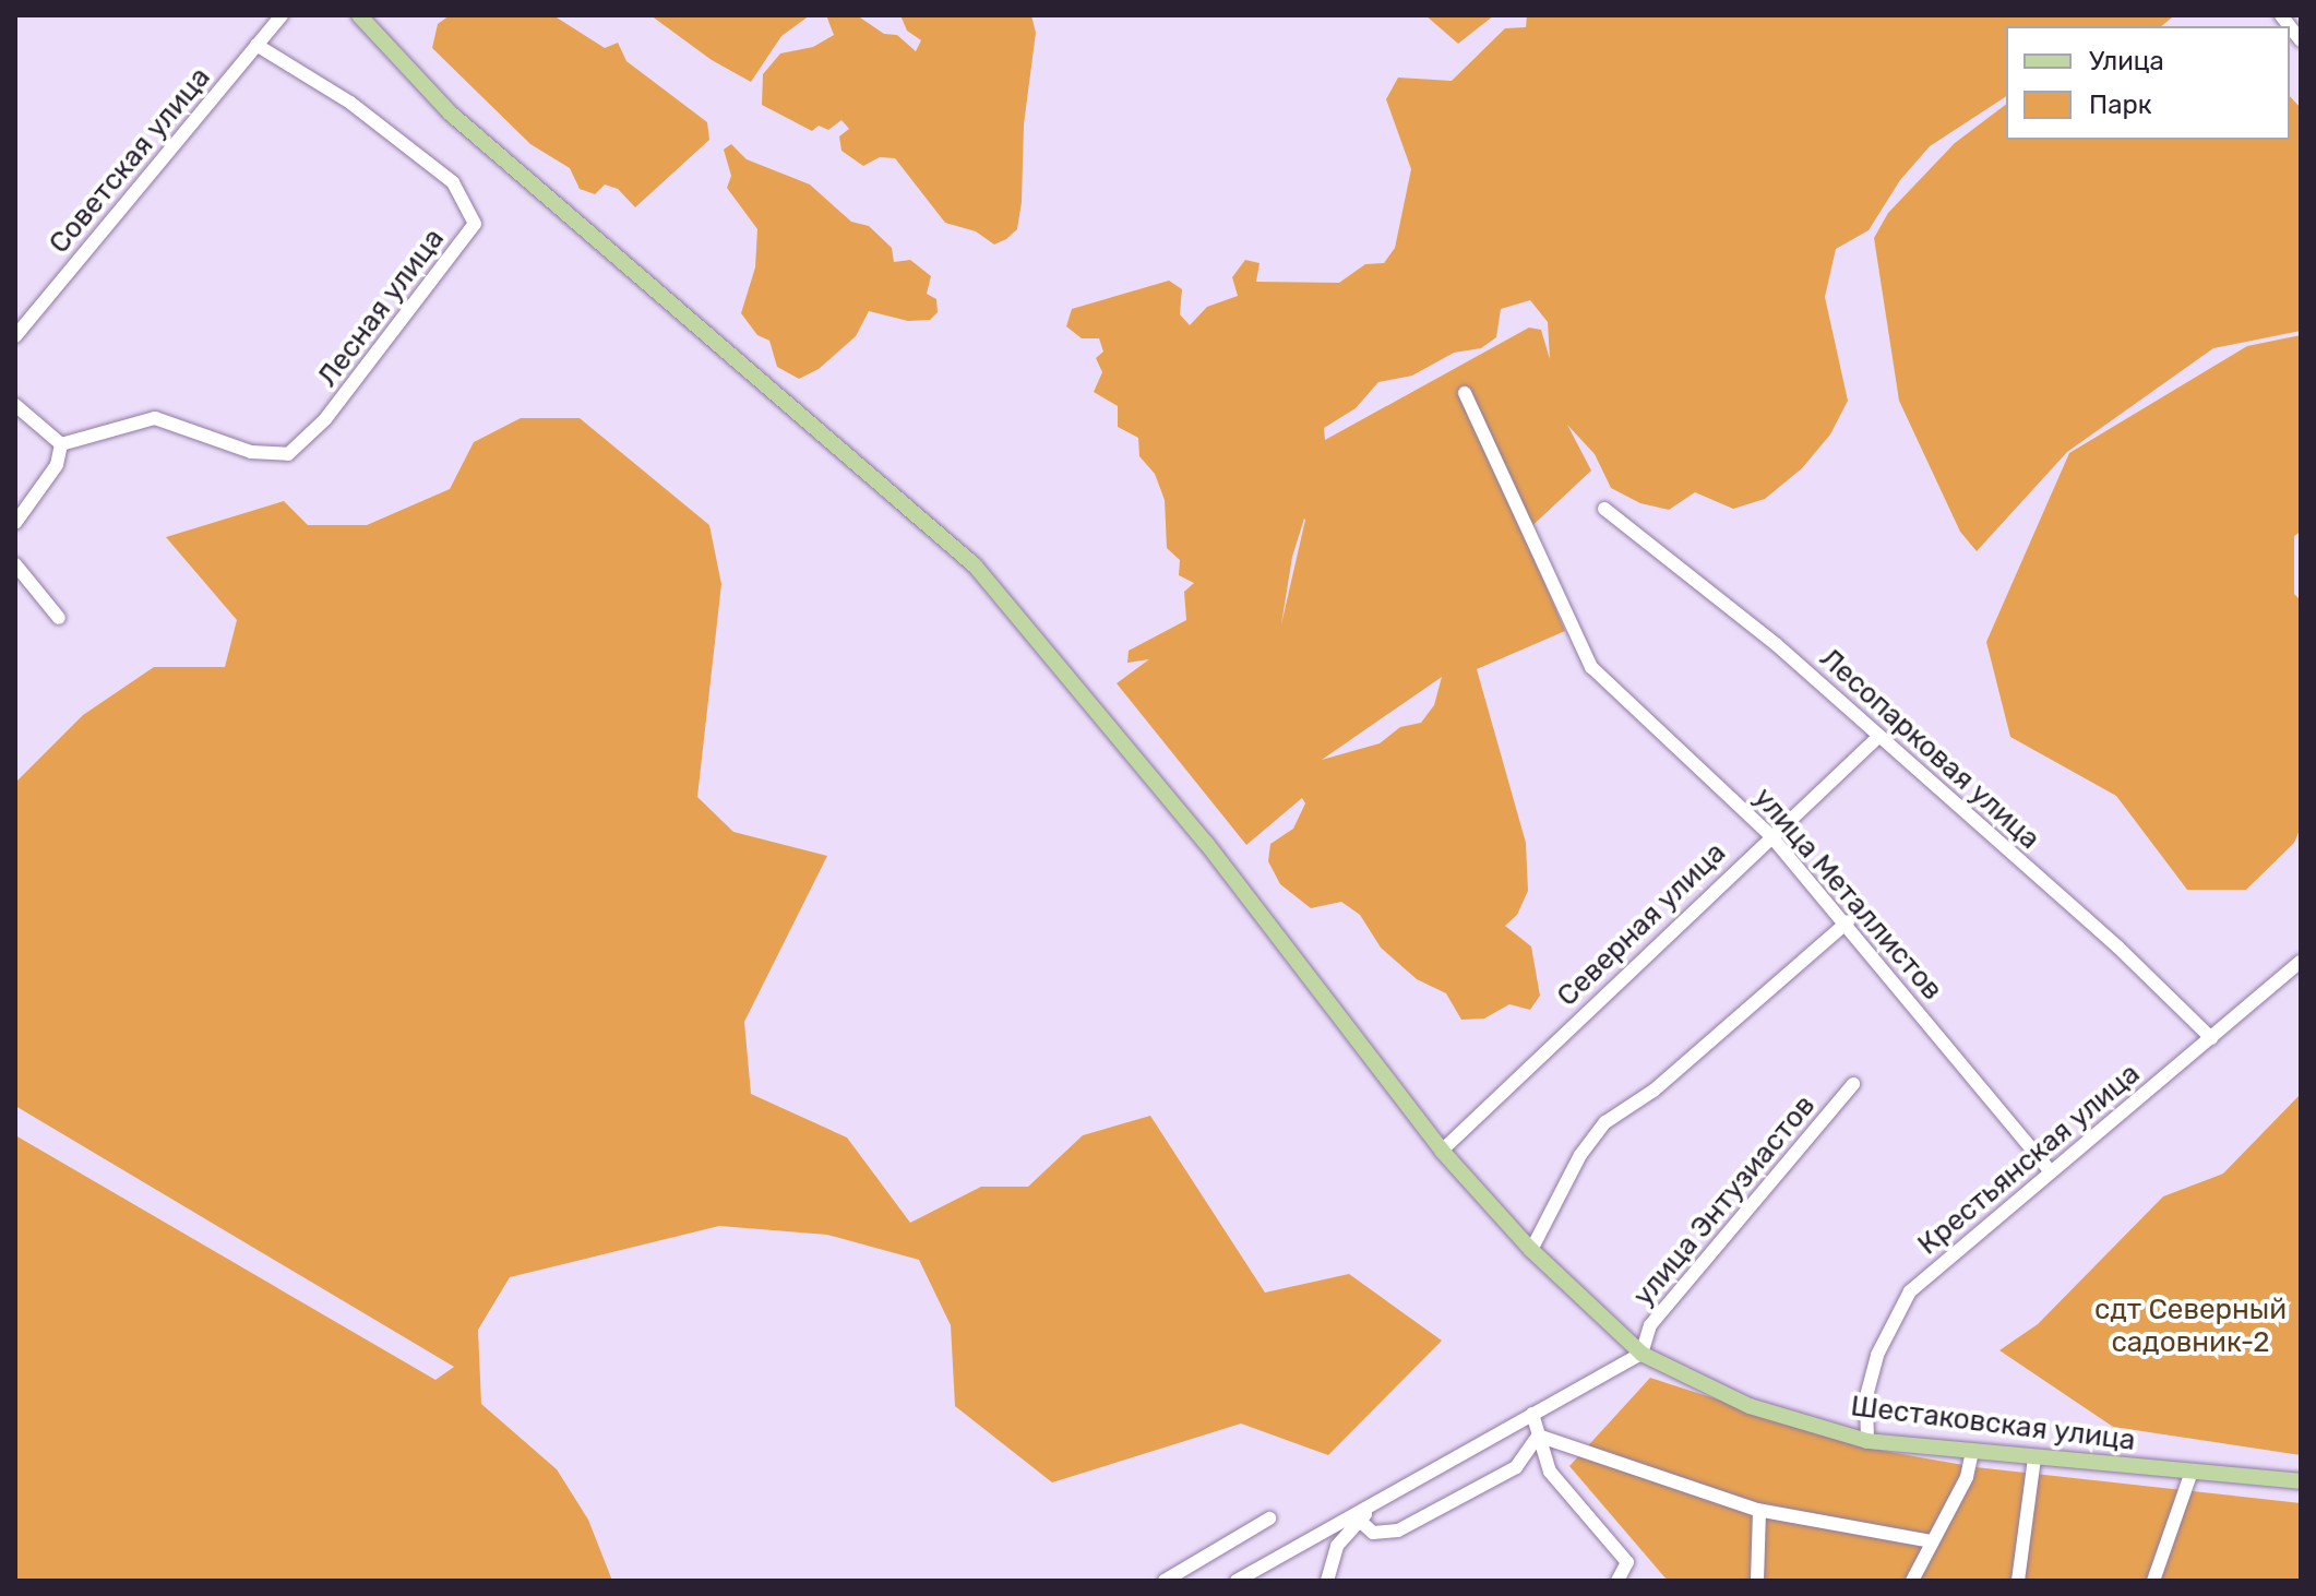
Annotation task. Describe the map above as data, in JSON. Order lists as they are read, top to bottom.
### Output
{
  "streets": {
    "main road": ["Шестаковская улица"],
    "street": [
      "Советская улица",
      "Лесная улица",
      "Лесопарковая улица",
      "улица Металлистов",
      "Северная улица",
      "Крестьянская улица",
      "улица Энтузиастов"
    ]
  },
  "crossings": [
    ["Советская улица", "Лесная улица"],
    ["Лесопарковая улица", "Северная улица"],
    ["Лесопарковая улица", "Крестьянская улица"],
    ["улица Металлистов", "Северная улица"],
    ["улица Металлистов", "Крестьянская улица"],
    ["Северная улица", "Шестаковская улица"],
    ["Крестьянская улица", "Шестаковская улица"],
    ["улица Энтузиастов", "Шестаковская улица"]
  ],
  "parks": ["сдт Северный садовник-2"],
  "legend": ["Улица", "Парк"]
}
